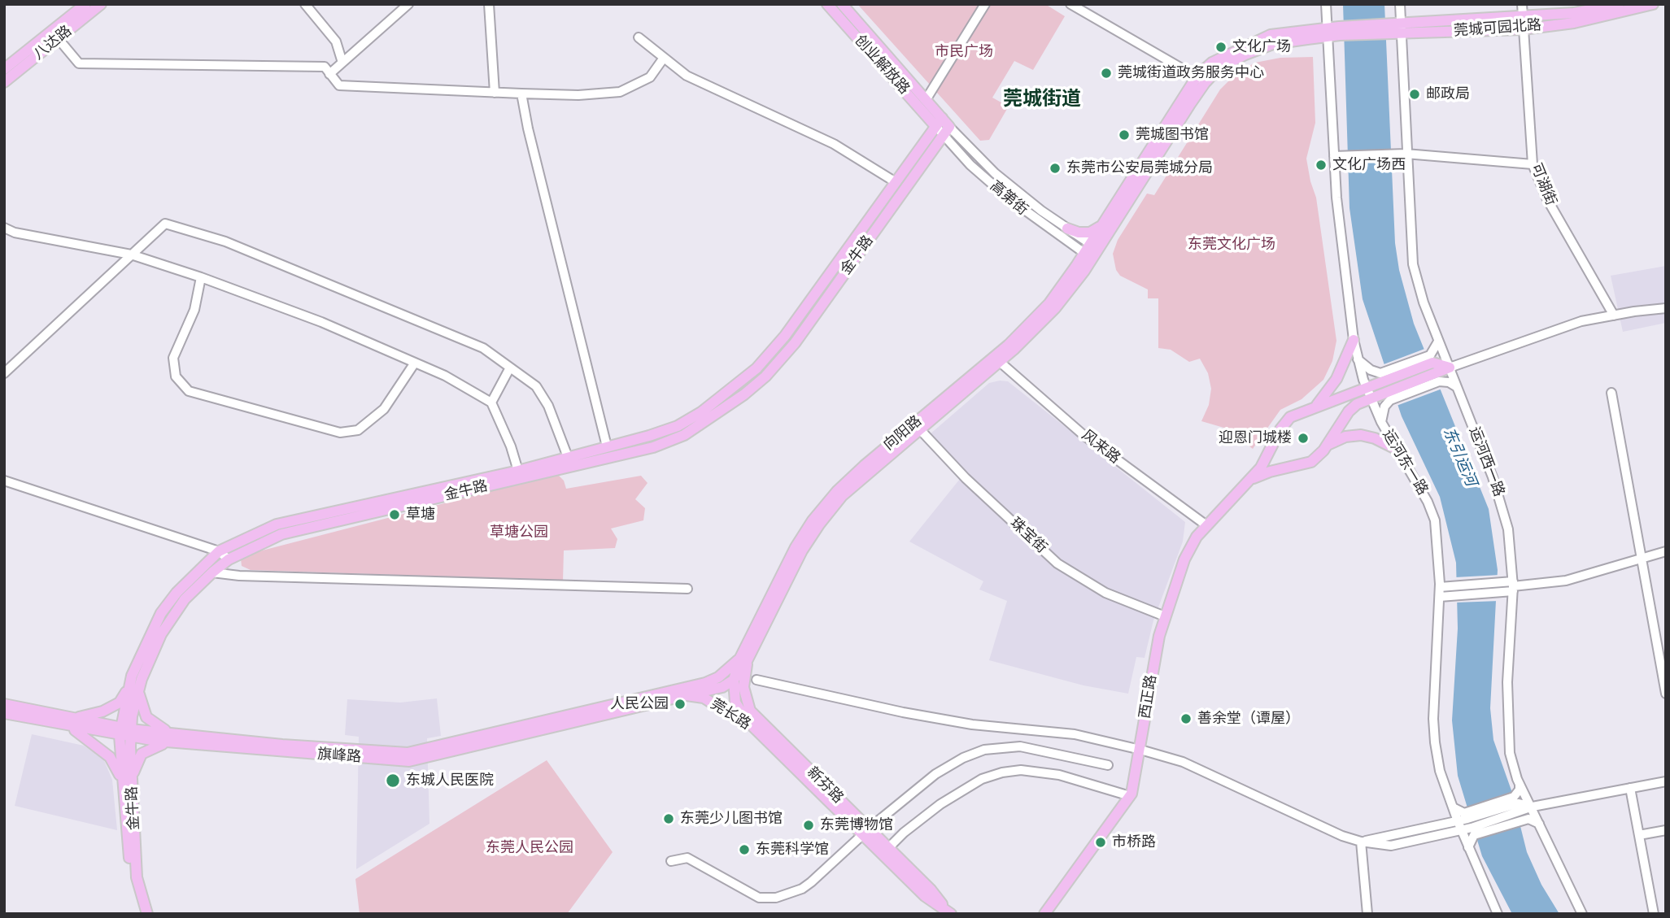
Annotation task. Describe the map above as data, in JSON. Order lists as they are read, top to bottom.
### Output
{
  "streets": {
    "main road": [
      "莞城可园北路",
      "八达路",
      "创业解放路",
      "高第街",
      "金牛路",
      "向阳路",
      "西正路",
      "莞长路",
      "旗峰路",
      "新芬路"
    ],
    "street": [
      "可湖街",
      "风来路",
      "运河西一路",
      "运河东一路",
      "珠宝街"
    ]
  },
  "crossings": [
    ["莞城可园北路", "可湖街"],
    ["莞城可园北路", "向阳路"],
    ["莞城可园北路", "运河西一路"],
    ["莞城可园北路", "运河东一路"],
    ["创业解放路", "高第街"],
    ["高第街", "金牛路"],
    ["高第街", "向阳路"],
    ["向阳路", "风来路"],
    ["向阳路", "珠宝街"],
    ["风来路", "西正路"],
    ["运河西一路", "西正路"],
    ["运河东一路", "西正路"],
    ["珠宝街", "西正路"],
    ["莞长路", "旗峰路"]
  ],
  "districts": ["莞城街道"],
  "water": ["东引运河"],
  "parks": [
    "市民广场",
    "东莞文化广场",
    "草塘公园",
    "东莞人民公园"
  ],
  "places": [
    "文化广场",
    "莞城街道政务服务中心",
    "邮政局",
    "莞城图书馆",
    "文化广场西",
    "东莞市公安局莞城分局",
    "迎恩门城楼",
    "草塘",
    "人民公园",
    "善余堂（谭屋）",
    "东城人民医院",
    "东莞少儿图书馆",
    "东莞博物馆",
    "市桥路",
    "东莞科学馆"
  ]
}
